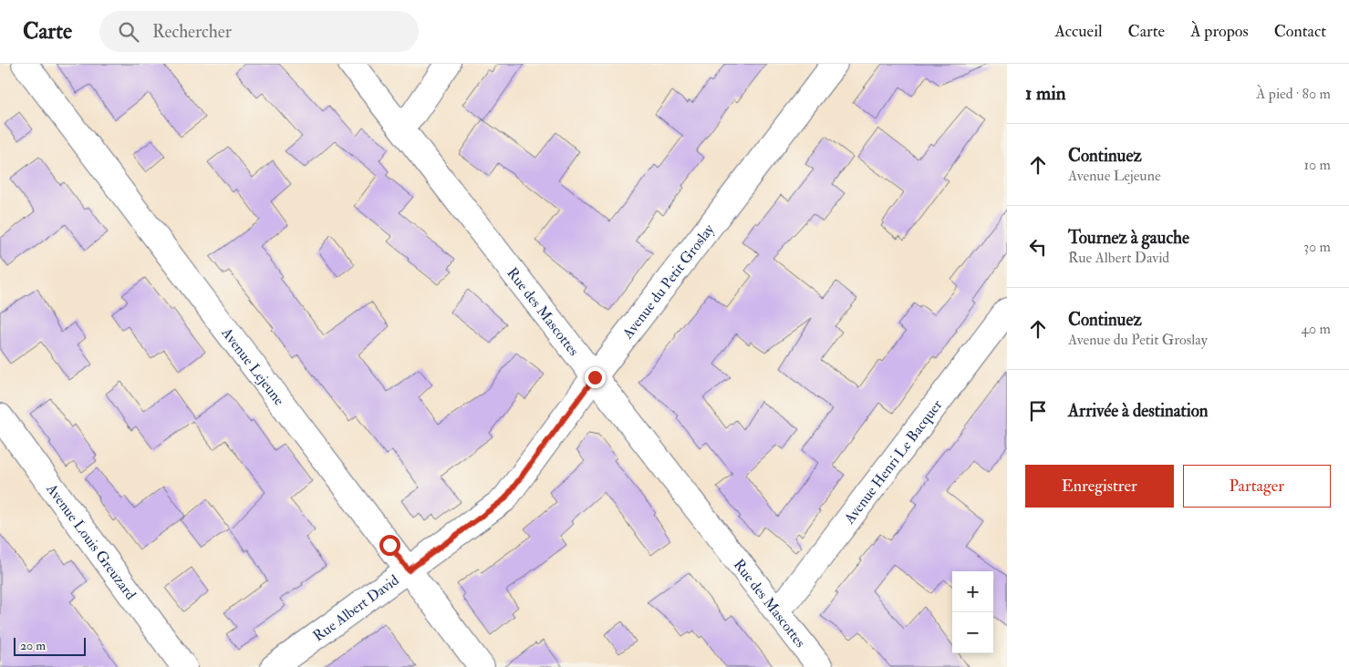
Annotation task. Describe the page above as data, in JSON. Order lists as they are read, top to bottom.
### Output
{
  "streets": {
    "street": [
      "Avenue du Petit Groslay",
      "Rue des Mascottes",
      "Avenue Lejeune",
      "Avenue Henri Le Bacquer",
      "Avenue Louis Greuzard",
      "Rue Albert David"
    ]
  },
  "crossings": [
    ["Avenue du Petit Groslay", "Rue des Mascottes"],
    ["Avenue du Petit Groslay", "Rue Albert David"],
    ["Rue des Mascottes", "Avenue Henri Le Bacquer"],
    ["Avenue Lejeune", "Rue Albert David"]
  ],
  "scale_bar": "20 m",
  "page": {
    "header": "Carte",
    "search": "Rechercher",
    "nav": [
      "Accueil",
      "Carte",
      "À propos",
      "Contact"
    ],
    "heading": ["1 min", "À pied · 80 m"],
    "list": [
      ["Continuez", "Avenue Lejeune", "10 m"],
      ["Tournez à gauche", "Rue Albert David", "30 m"],
      ["Continuez", "Avenue du Petit Groslay", "40 m"],
      "Arrivée à destination"
    ],
    "buttons": ["Enregistrer", "Partager"],
    "map_buttons": ["+", "−"],
    "scale": "20 m"
  }
}
